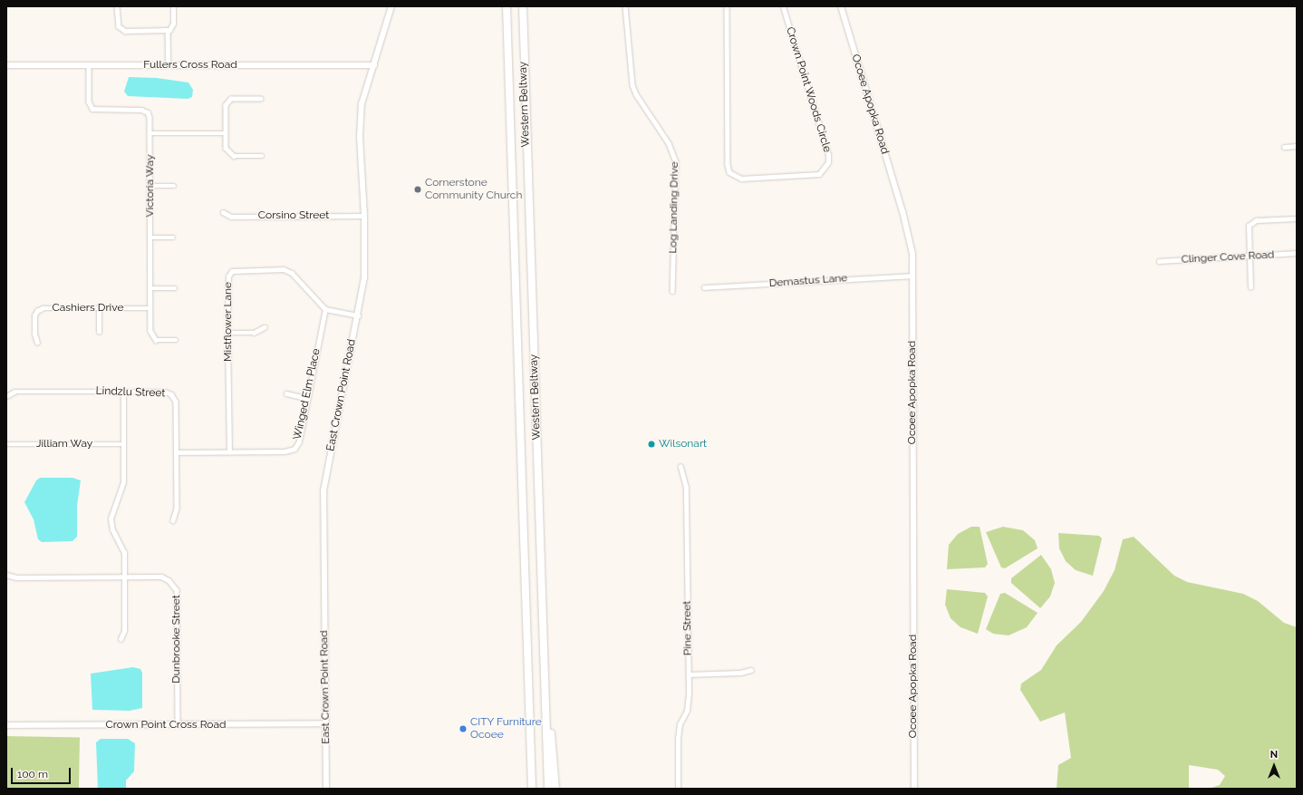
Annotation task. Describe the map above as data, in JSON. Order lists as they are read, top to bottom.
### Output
{
  "streets": {
    "highway": ["Western Beltway"],
    "main road": ["Ocoee Apopka Road"],
    "street": [
      "Fullers Cross Road",
      "Crown Point Woods Circle",
      "Victoria Way",
      "Log Landing Drive",
      "Corsino Street",
      "Clinger Cove Road",
      "Demastus Lane",
      "Cashiers Drive",
      "Mistflower Lane",
      "Lindzlu Street",
      "Winged Elm Place",
      "East Crown Point Road",
      "Jilliam Way",
      "Pine Street",
      "Dunbrooke Street",
      "Crown Point Cross Road"
    ]
  },
  "crossings": [
    ["Fullers Cross Road", "Victoria Way"],
    ["Fullers Cross Road", "East Crown Point Road"],
    ["Ocoee Apopka Road", "Demastus Lane"],
    ["Victoria Way", "Cashiers Drive"],
    ["Corsino Street", "East Crown Point Road"],
    ["Mistflower Lane", "Winged Elm Place"],
    ["Lindzlu Street", "Winged Elm Place"],
    ["East Crown Point Road", "Crown Point Cross Road"],
    ["Dunbrooke Street", "Crown Point Cross Road"]
  ],
  "places": ["Cornerstone Community Church", "Wilsonart", "CITY Furniture Ocoee"],
  "scale_bar": "100 m",
  "north": "top"
}
